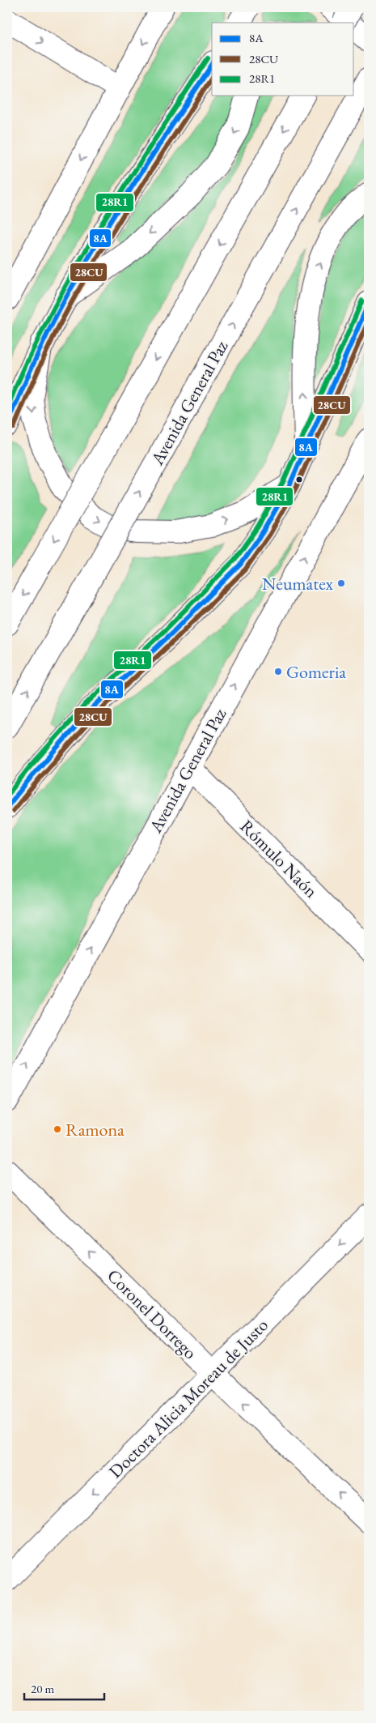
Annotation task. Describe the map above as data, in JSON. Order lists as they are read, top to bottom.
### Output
{
  "streets": {
    "main road": [
      "Avenida General Paz",
      "Rómulo Naón",
      "Coronel Dorrego",
      "Doctora Alicia Moreau de Justo"
    ]
  },
  "crossings": [
    ["Avenida General Paz", "Rómulo Naón"],
    ["Coronel Dorrego", "Doctora Alicia Moreau de Justo"]
  ],
  "one_way": ["Coronel Dorrego", "Doctora Alicia Moreau de Justo"],
  "places": ["Neumatex", "Gomeria", "Ramona"],
  "lines": ["transit line 28R1", "transit line 8A", "transit line 28CU"],
  "legend": ["8A", "28CU", "28R1"],
  "scale_bar": "20 m"
}
